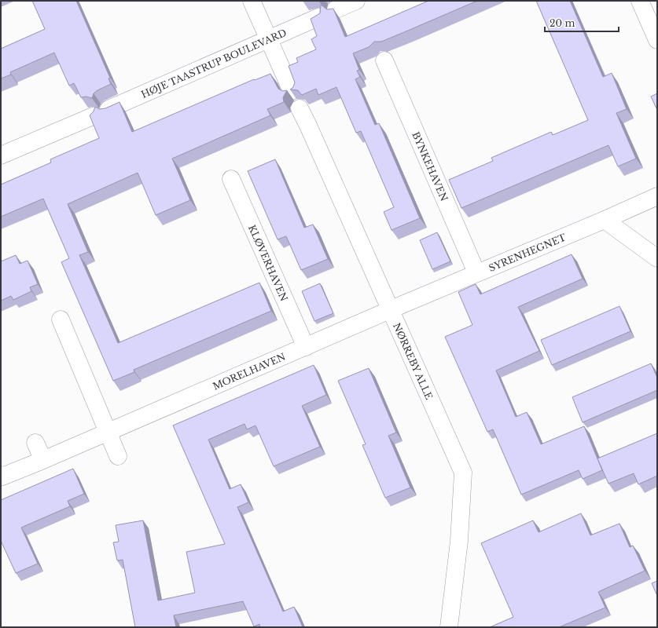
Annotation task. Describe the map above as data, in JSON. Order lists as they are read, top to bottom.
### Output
{
  "streets": {
    "street": [
      "HØJE TAASTRUP BOULEVARD",
      "BYNKEHAVEN",
      "SYRENHEGNET",
      "KLØVERHAVEN",
      "NØRREBY ALLE",
      "MORELHAVEN"
    ]
  },
  "crossings": [
    ["BYNKEHAVEN", "SYRENHEGNET"],
    ["SYRENHEGNET", "NØRREBY ALLE"],
    ["SYRENHEGNET", "MORELHAVEN"],
    ["KLØVERHAVEN", "MORELHAVEN"],
    ["NØRREBY ALLE", "MORELHAVEN"]
  ],
  "scale_bar": "20 m"
}
